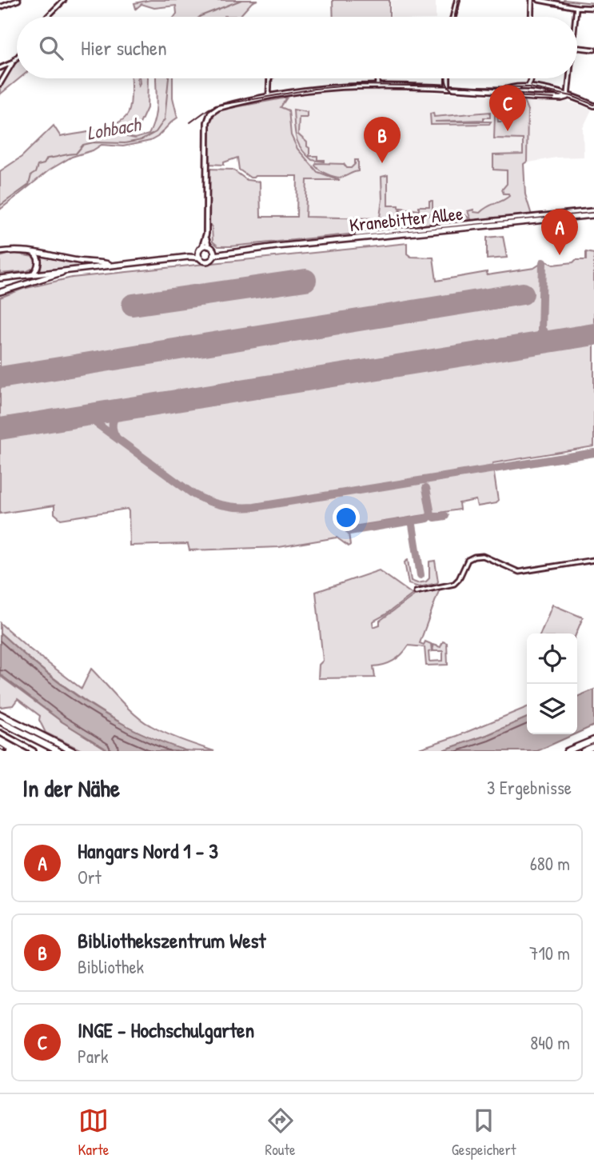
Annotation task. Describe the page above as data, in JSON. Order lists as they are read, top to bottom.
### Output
{
  "streets": {
    "main road": ["Kranebitter Allee"]
  },
  "water": ["Lohbach"],
  "page": {
    "search": "Hier suchen",
    "pins": ["C", "B", "A"],
    "heading": ["In der Nähe", "3 Ergebnisse"],
    "list": [
      {
        "mark": "A",
        "name": "Hangars Nord 1 - 3",
        "note": "Ort",
        "value": "680 m"
      },
      {
        "mark": "B",
        "name": "Bibliothekszentrum West",
        "note": "Bibliothek",
        "value": "710 m"
      },
      {
        "mark": "C",
        "name": "INGE - Hochschulgarten",
        "note": "Park",
        "value": "840 m"
      }
    ],
    "nav": ["Karte", "Route", "Gespeichert"]
  }
}
